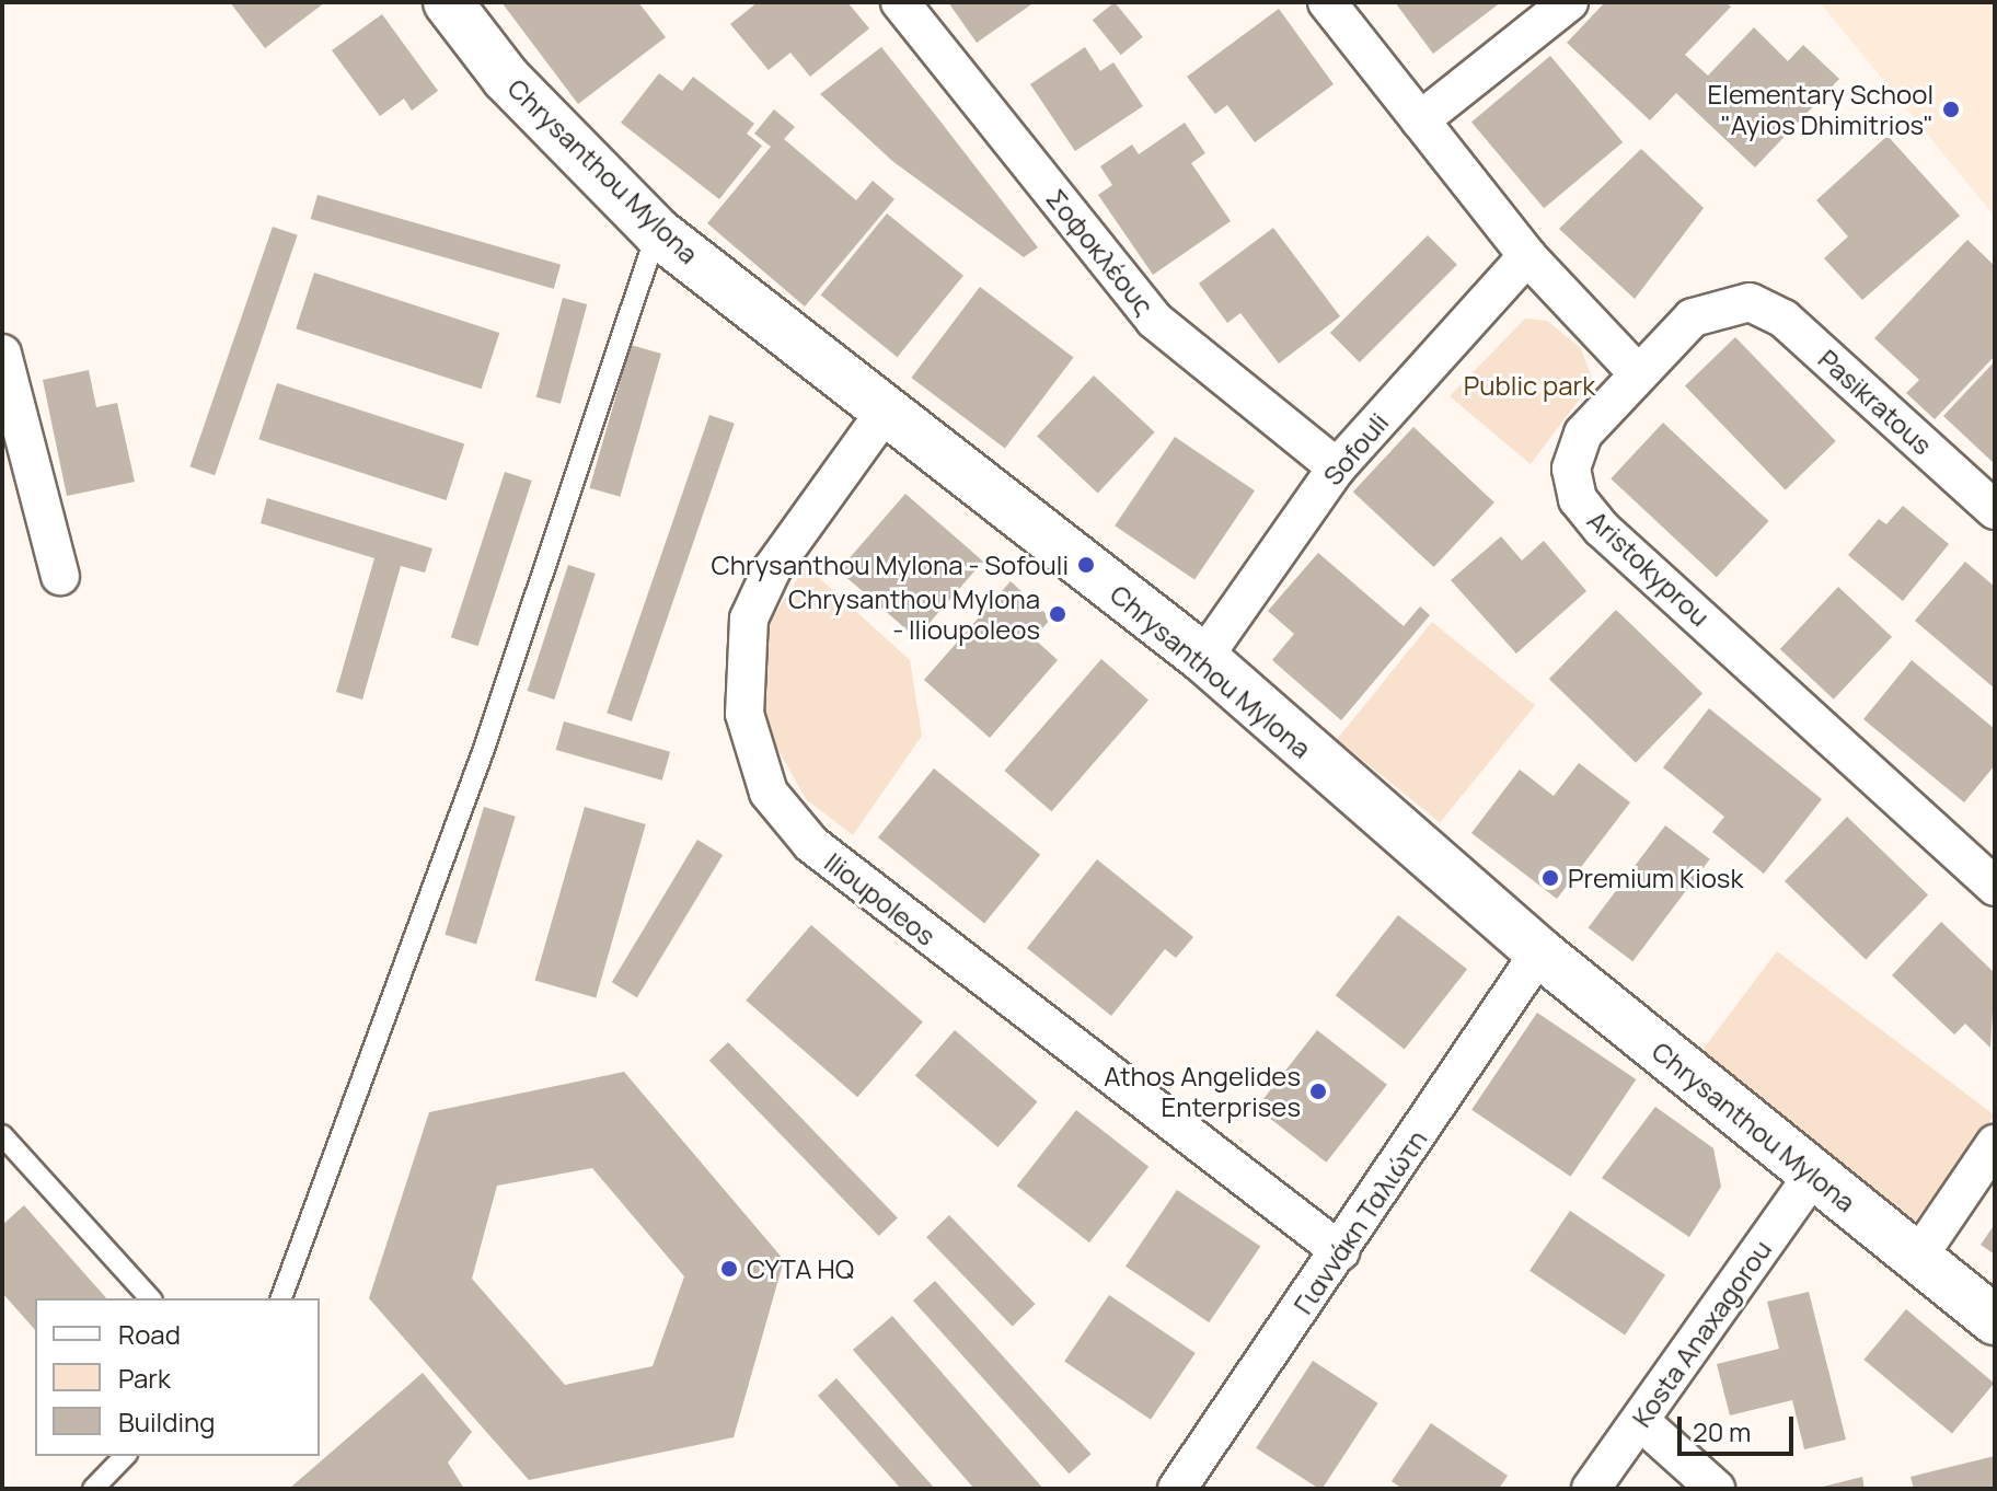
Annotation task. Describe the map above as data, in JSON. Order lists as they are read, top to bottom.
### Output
{
  "streets": {
    "street": [
      "Chrysanthou Mylona",
      "Σοφοκλέους",
      "Pasikratous",
      "Sofouli",
      "Aristokyprou",
      "Ilioupoleos",
      "Γιαννάκη Ταλιώτη",
      "Kosta Anaxagorou"
    ]
  },
  "crossings": [
    ["Chrysanthou Mylona", "Sofouli"],
    ["Chrysanthou Mylona", "Ilioupoleos"],
    ["Chrysanthou Mylona", "Γιαννάκη Ταλιώτη"],
    ["Chrysanthou Mylona", "Kosta Anaxagorou"],
    ["Σοφοκλέους", "Sofouli"],
    ["Pasikratous", "Aristokyprou"],
    ["Ilioupoleos", "Γιαννάκη Ταλιώτη"]
  ],
  "parks": ["Public park"],
  "places": [
    "Elementary School \"Ayios Dhimitrios\"",
    "Chrysanthou Mylona - Sofouli",
    "Chrysanthou Mylona - Ilioupoleos",
    "Premium Kiosk",
    "Athos Angelides Enterprises",
    "CYTA HQ"
  ],
  "legend": ["Road", "Park", "Building"],
  "scale_bar": "20 m"
}
